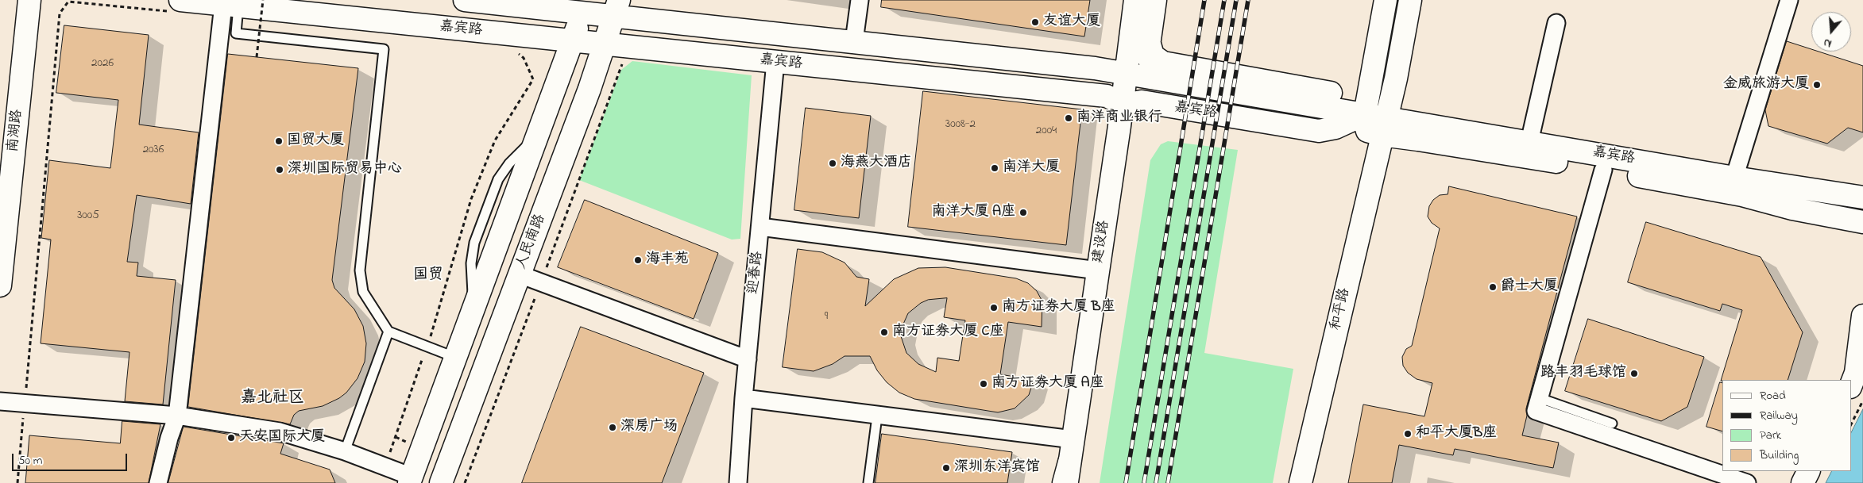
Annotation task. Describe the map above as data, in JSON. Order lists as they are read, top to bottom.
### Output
{
  "streets": {
    "main road": [
      "嘉宾路",
      "南湖路",
      "人民南路",
      "建设路",
      "和平路"
    ],
    "street": ["迎春路"]
  },
  "crossings": [
    ["嘉宾路", "人民南路"],
    ["嘉宾路", "建设路"],
    ["嘉宾路", "迎春路"],
    ["嘉宾路", "和平路"]
  ],
  "districts": ["国贸", "嘉北社区"],
  "places": [
    "友谊大厦",
    "金威旅游大厦",
    "南洋商业银行",
    "国贸大厦",
    "海燕大酒店",
    "南洋大厦",
    "深圳国际贸易中心",
    "南洋大厦 A座",
    "海丰苑",
    "爵士大厦",
    "南方证券大厦 B座",
    "南方证券大厦 C座",
    "路丰羽毛球馆",
    "南方证券大厦 A座",
    "深房广场",
    "和平大厦B座",
    "天安国际大厦",
    "深圳东洋宾馆"
  ],
  "house_numbers": [
    "2026",
    "3008-2",
    "2004",
    "2036",
    "3005",
    "9"
  ],
  "legend": [
    "Road",
    "Railway",
    "Park",
    "Building"
  ],
  "scale_bar": "50 m",
  "north": "bottom"
}
